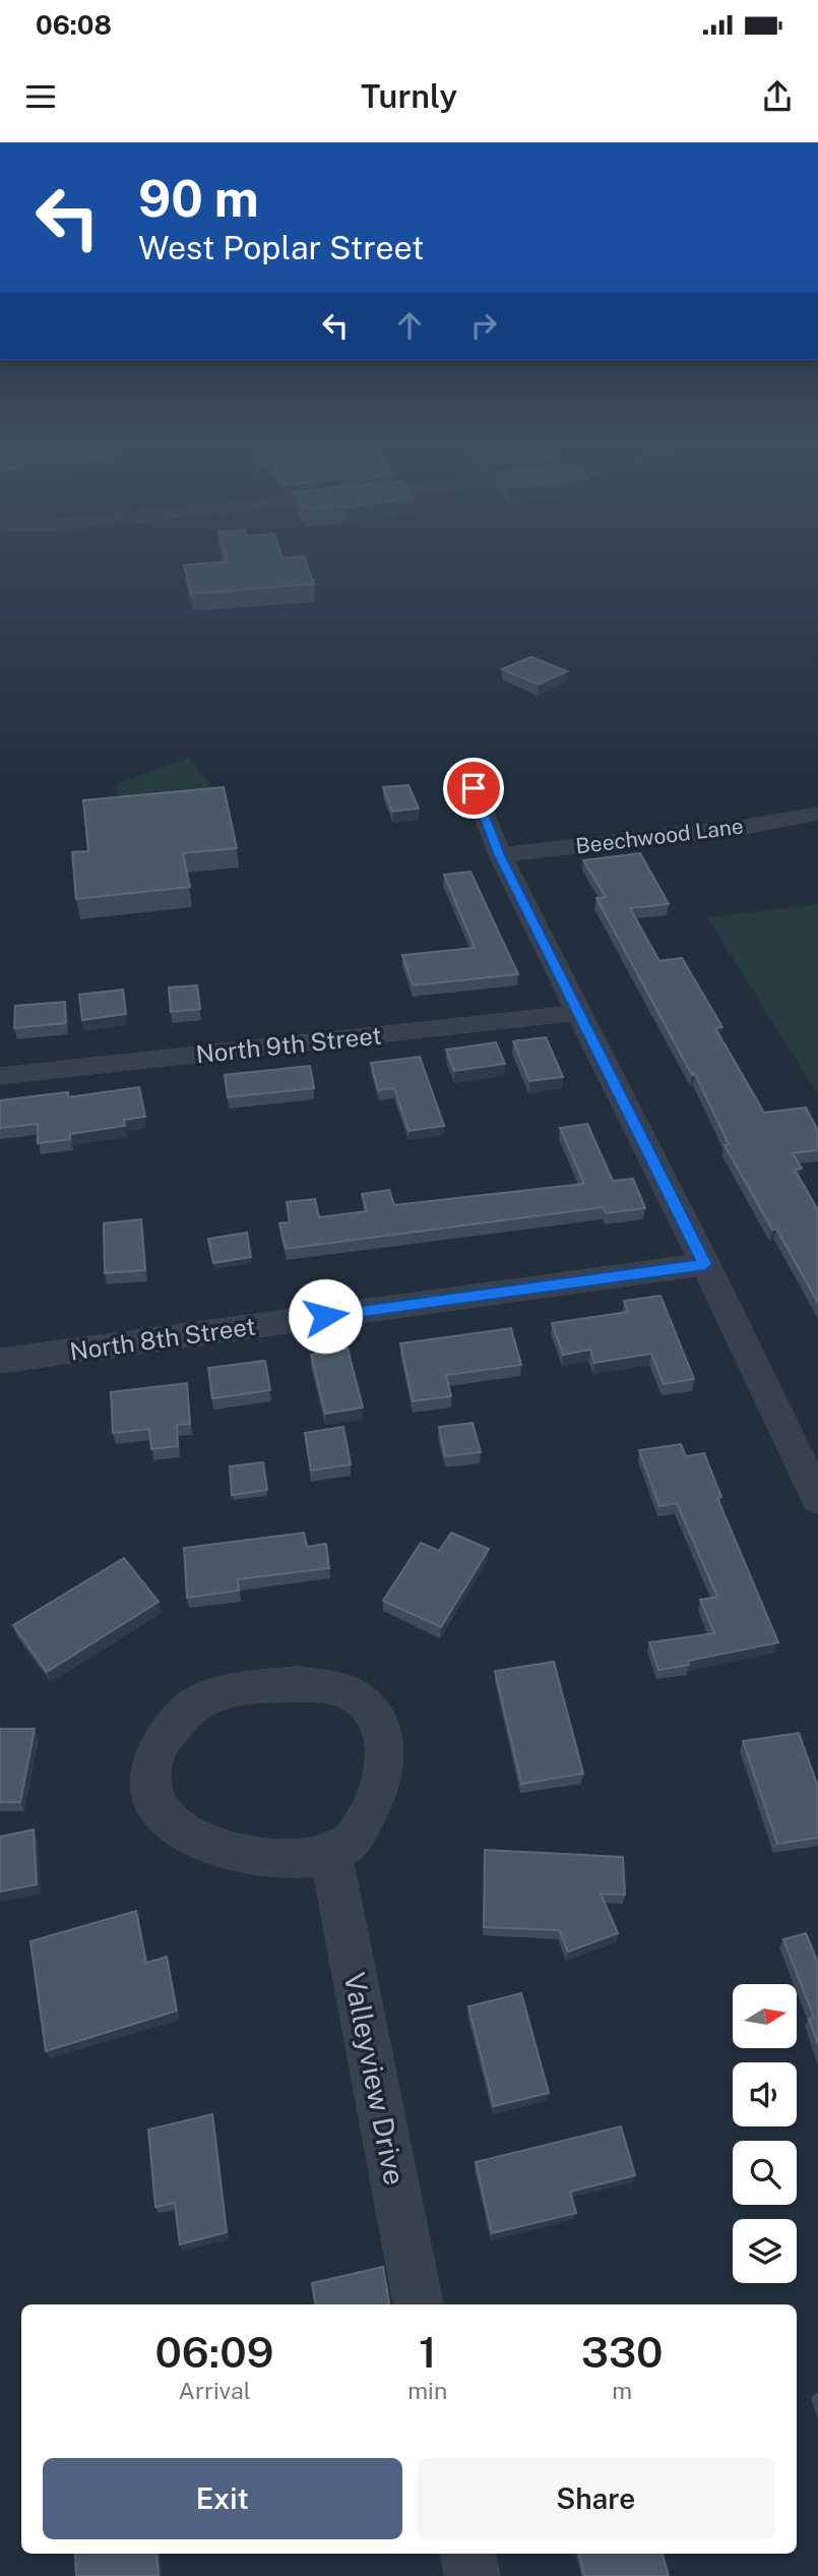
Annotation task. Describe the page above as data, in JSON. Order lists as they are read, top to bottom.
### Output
{
  "streets": {
    "street": [
      "Beechwood Lane",
      "North 9th Street",
      "North 8th Street",
      "Valleyview Drive"
    ]
  },
  "north": "right",
  "page": {
    "status": "06:08",
    "header": "Turnly",
    "turn": ["90 m", "West Poplar Street"],
    "eta": [
      "06:09",
      "Arrival",
      "1",
      "min",
      "330",
      "m"
    ],
    "buttons": ["Exit", "Share"]
  }
}
